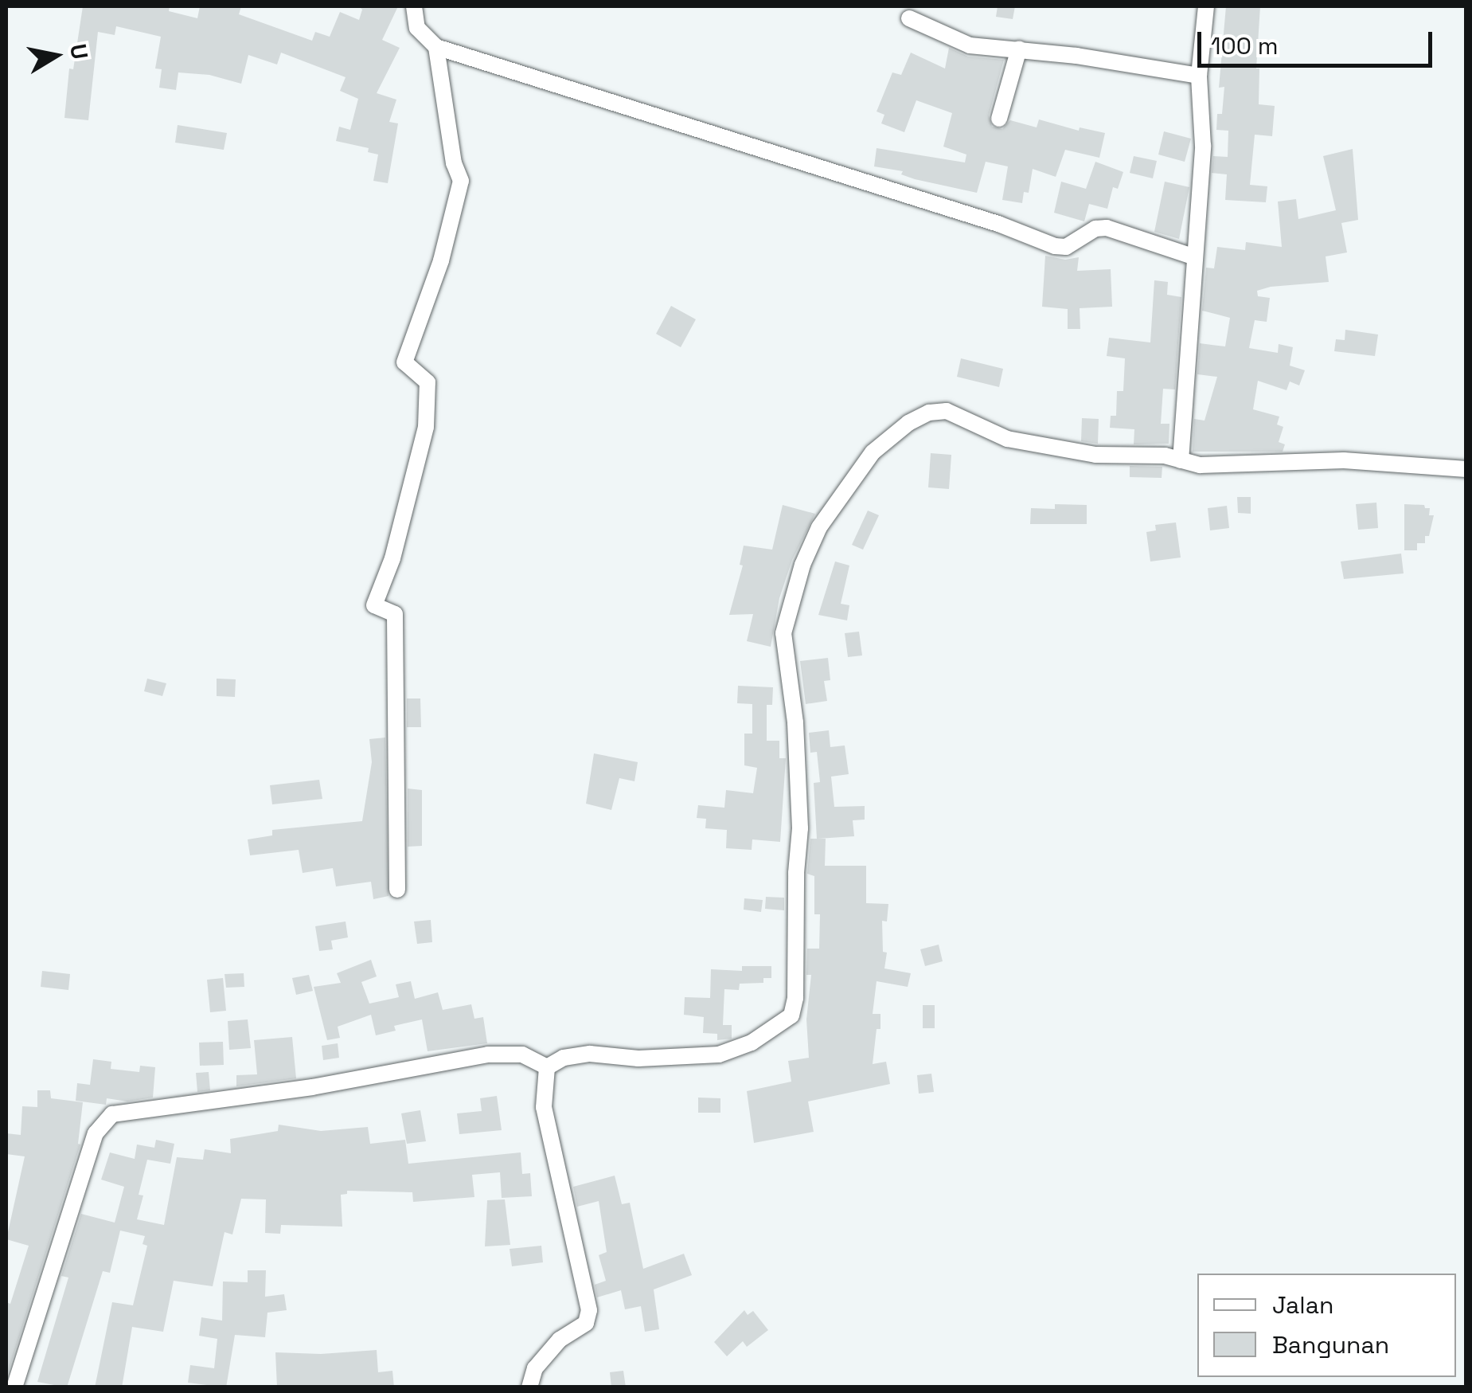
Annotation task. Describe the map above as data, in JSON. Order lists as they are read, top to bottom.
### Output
{
  "legend": ["Jalan", "Bangunan"],
  "scale_bar": "100 m",
  "north": "right"
}
